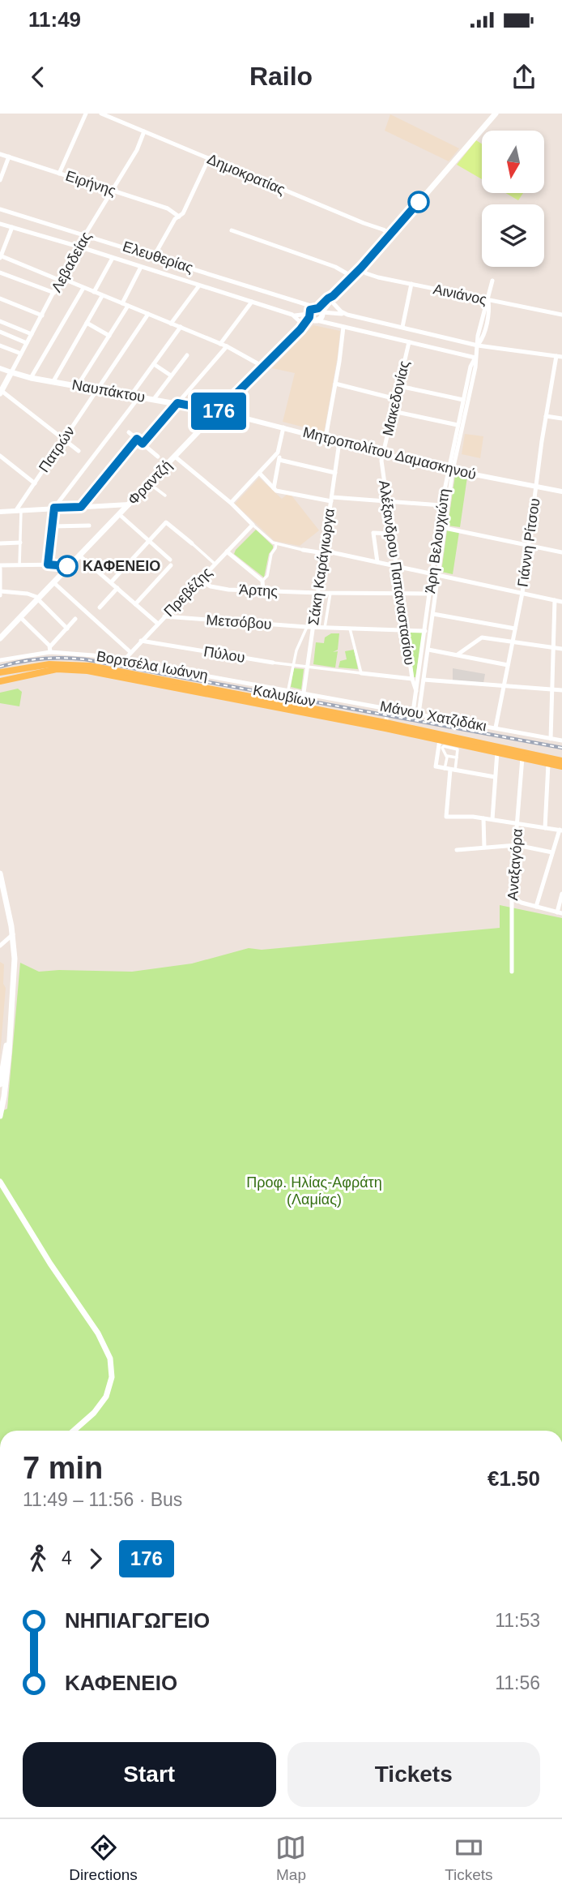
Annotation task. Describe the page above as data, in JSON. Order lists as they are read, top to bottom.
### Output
{
  "streets": {
    "main road": [
      "Λεβαδείας",
      "Ναυπάκτου",
      "Φραντζή",
      "Καλυβίων"
    ],
    "street": [
      "Δημοκρατίας",
      "Ειρήνης",
      "Ελευθερίας",
      "Αινιάνος",
      "Μακεδονίας",
      "Πατρών",
      "Μητροπολίτου Δαμασκηνού",
      "Άρη Βελουχιώτη",
      "Γιάννη Ρίτσου",
      "Σάκη Καράγιωργα",
      "Αλέξανδρου Παπαναστασίου",
      "Άρτης",
      "Πρεβέζης",
      "Μετσόβου",
      "Πύλου",
      "Βορτσέλα Ιωάννη",
      "Μάνου Χατζιδάκι",
      "Αναξαγόρα"
    ]
  },
  "crossings": [
    ["Δημοκρατίας", "Λεβαδείας"],
    ["Ειρήνης", "Λεβαδείας"],
    ["Ελευθερίας", "Λεβαδείας"],
    ["Ελευθερίας", "Φραντζή"],
    ["Λεβαδείας", "Ναυπάκτου"],
    ["Ναυπάκτου", "Πατρών"],
    ["Ναυπάκτου", "Μητροπολίτου Δαμασκηνού"],
    ["Ναυπάκτου", "Φραντζή"],
    ["Μακεδονίας", "Μητροπολίτου Δαμασκηνού"],
    ["Μακεδονίας", "Αλέξανδρου Παπαναστασίου"],
    ["Μητροπολίτου Δαμασκηνού", "Φραντζή"],
    ["Μητροπολίτου Δαμασκηνού", "Άρη Βελουχιώτη"],
    ["Μητροπολίτου Δαμασκηνού", "Γιάννη Ρίτσου"],
    ["Μητροπολίτου Δαμασκηνού", "Σάκη Καράγιωργα"],
    ["Μητροπολίτου Δαμασκηνού", "Αλέξανδρου Παπαναστασίου"],
    ["Άρη Βελουχιώτη", "Αλέξανδρου Παπαναστασίου"],
    ["Άρη Βελουχιώτη", "Άρτης"],
    ["Άρη Βελουχιώτη", "Μετσόβου"],
    ["Άρη Βελουχιώτη", "Μάνου Χατζιδάκι"],
    ["Γιάννη Ρίτσου", "Μάνου Χατζιδάκι"],
    ["Σάκη Καράγιωργα", "Άρτης"],
    ["Σάκη Καράγιωργα", "Μετσόβου"],
    ["Σάκη Καράγιωργα", "Πύλου"],
    ["Σάκη Καράγιωργα", "Βορτσέλα Ιωάννη"],
    ["Σάκη Καράγιωργα", "Μάνου Χατζιδάκι"],
    ["Αλέξανδρου Παπαναστασίου", "Άρτης"],
    ["Αλέξανδρου Παπαναστασίου", "Μετσόβου"],
    ["Άρτης", "Πρεβέζης"],
    ["Πρεβέζης", "Μετσόβου"],
    ["Πρεβέζης", "Πύλου"],
    ["Πρεβέζης", "Βορτσέλα Ιωάννη"],
    ["Βορτσέλα Ιωάννη", "Μάνου Χατζιδάκι"],
    ["Καλυβίων", "Αναξαγόρα"]
  ],
  "parks": ["Προφ. Ηλίας-Αφράτη (Λαμίας)"],
  "places": ["ΚΑΦΕΝΕΙΟ"],
  "lines": ["bus line 176"],
  "north": "bottom",
  "page": {
    "status": "11:49",
    "header": "Railo",
    "on_map": "176",
    "heading": ["7 min", "11:49 – 11:56 · Bus", "€1.50"],
    "legs": ["4", "176"],
    "list": [
      {
        "name": "ΝΗΠΙΑΓΩΓΕΙΟ",
        "value": "11:53"
      },
      {
        "name": "ΚΑΦΕΝΕΙΟ",
        "value": "11:56"
      }
    ],
    "buttons": ["Start", "Tickets"],
    "tabs": ["Directions", "Map", "Tickets"]
  }
}
